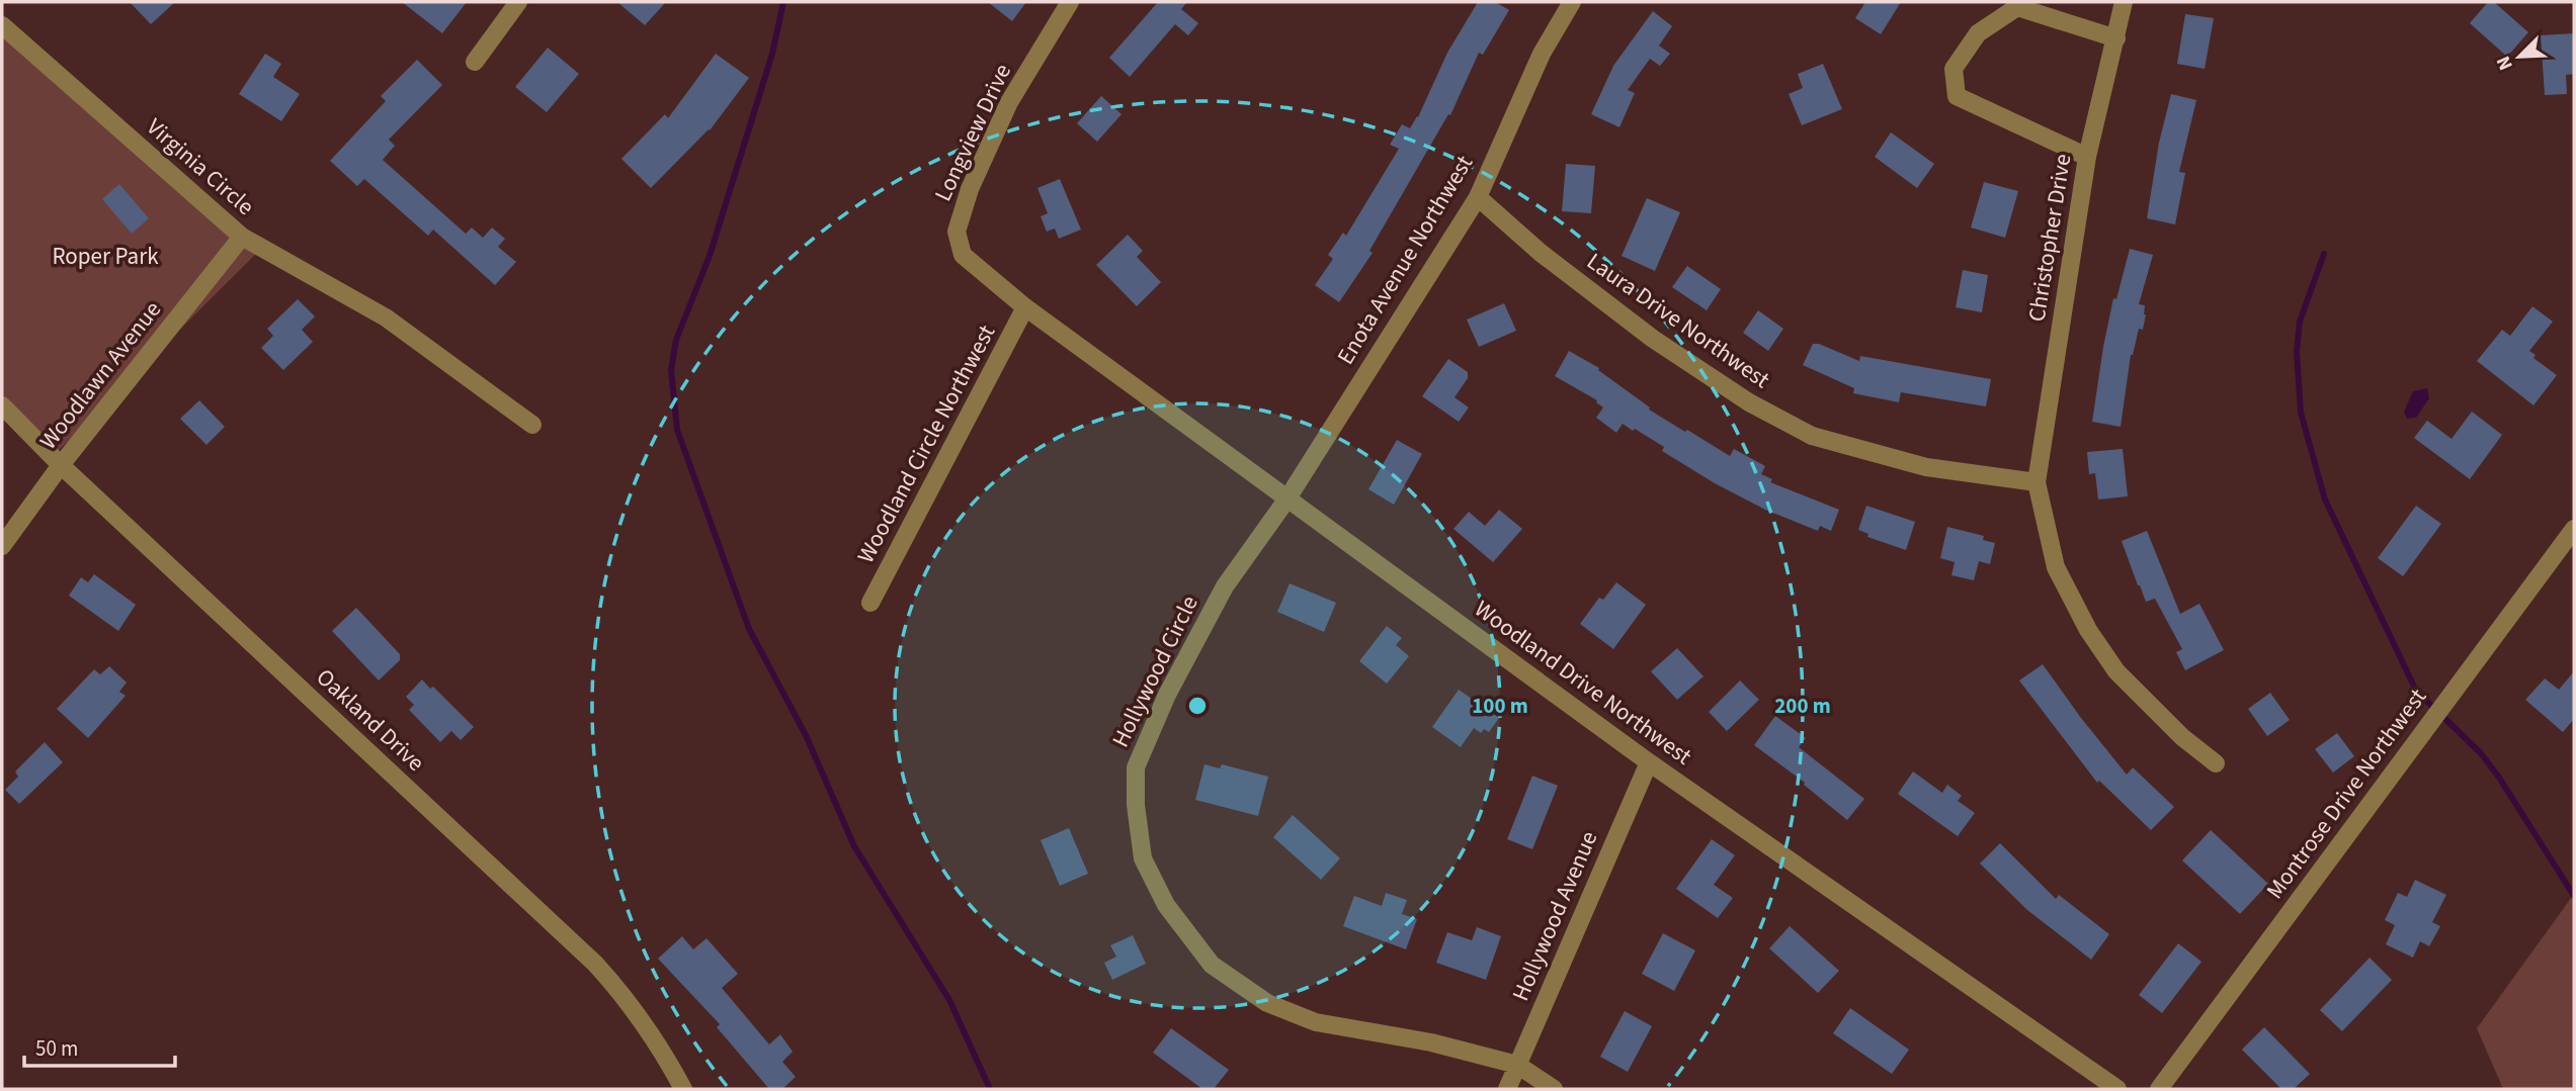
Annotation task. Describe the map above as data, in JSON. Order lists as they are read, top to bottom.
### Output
{
  "streets": {
    "street": [
      "Longview Drive",
      "Virginia Circle",
      "Christopher Drive",
      "Enota Avenue Northwest",
      "Laura Drive Northwest",
      "Woodlawn Avenue",
      "Woodland Circle Northwest",
      "Hollywood Circle",
      "Woodland Drive Northwest",
      "Oakland Drive",
      "Montrose Drive Northwest",
      "Hollywood Avenue"
    ]
  },
  "crossings": [
    ["Longview Drive", "Woodland Circle Northwest"],
    ["Longview Drive", "Woodland Drive Northwest"],
    ["Virginia Circle", "Woodlawn Avenue"],
    ["Christopher Drive", "Laura Drive Northwest"],
    ["Enota Avenue Northwest", "Laura Drive Northwest"],
    ["Enota Avenue Northwest", "Hollywood Circle"],
    ["Enota Avenue Northwest", "Woodland Drive Northwest"],
    ["Woodlawn Avenue", "Oakland Drive"],
    ["Woodland Circle Northwest", "Woodland Drive Northwest"],
    ["Hollywood Circle", "Woodland Drive Northwest"],
    ["Hollywood Circle", "Hollywood Avenue"],
    ["Woodland Drive Northwest", "Hollywood Avenue"]
  ],
  "parks": ["Roper Park"],
  "scale_bar": "50 m",
  "north": "bottom left",
  "rings": ["100 m", "200 m"]
}
